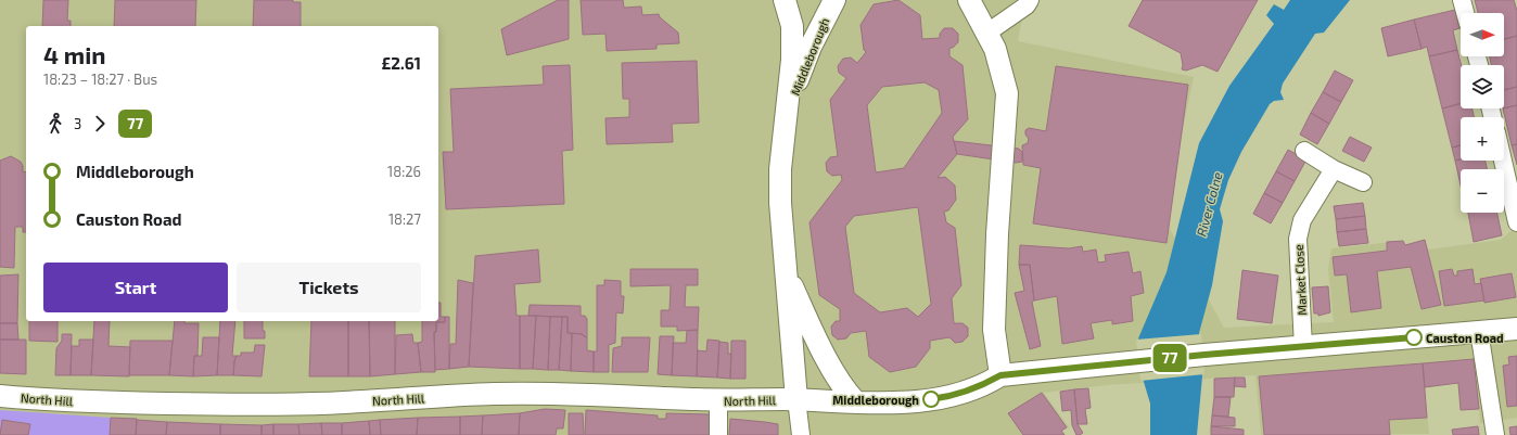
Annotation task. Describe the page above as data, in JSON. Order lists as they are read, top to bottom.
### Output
{
  "streets": {
    "street": ["Middleborough", "Market Close", "North Hill"]
  },
  "crossings": [
    ["Middleborough", "North Hill"]
  ],
  "water": ["River Colne"],
  "places": ["Causton Road", "Middleborough"],
  "lines": ["bus line 77"],
  "north": "right",
  "page": {
    "on_map": "77",
    "map_buttons": ["+", "−"],
    "heading": ["4 min", "18:23 – 18:27 · Bus", "£2.61"],
    "legs": ["3", "77"],
    "list": [
      {
        "name": "Middleborough",
        "value": "18:26"
      },
      {
        "name": "Causton Road",
        "value": "18:27"
      }
    ],
    "buttons": ["Start", "Tickets"]
  }
}
